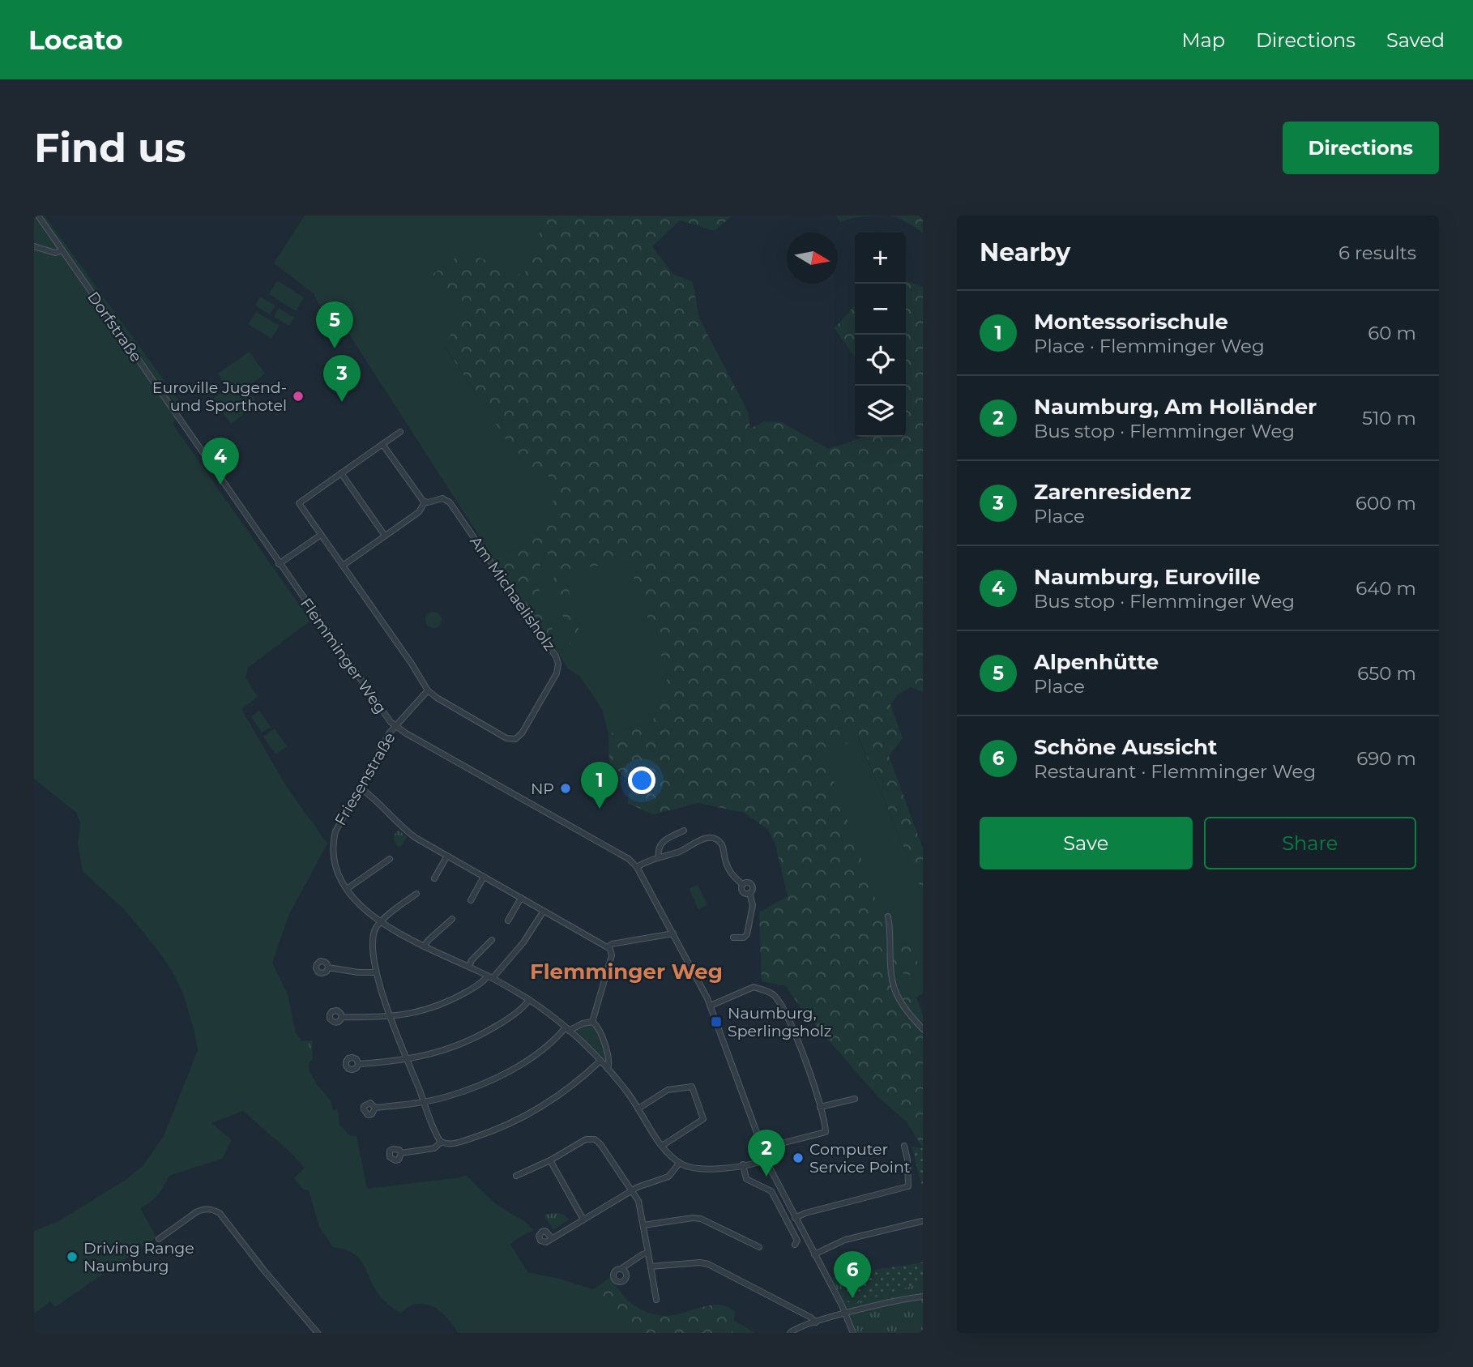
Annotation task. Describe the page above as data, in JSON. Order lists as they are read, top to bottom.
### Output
{
  "streets": {
    "street": [
      "Dorfstraße",
      "Am Michaelisholz",
      "Flemminger Weg",
      "Friesenstraße"
    ]
  },
  "crossings": [
    ["Dorfstraße", "Flemminger Weg"],
    ["Flemminger Weg", "Friesenstraße"]
  ],
  "districts": ["Flemminger Weg"],
  "places": {
    "other": [
      "Euroville Jugend- und Sporthotel",
      "NP",
      "Computer Service Point",
      "Driving Range Naumburg"
    ],
    "transit": ["Naumburg, Sperlingsholz"]
  },
  "north": "right",
  "page": {
    "header": "Locato",
    "nav": ["Map", "Directions", "Saved"],
    "buttons": [
      "Directions",
      ["Save", "Share"]
    ],
    "title": "Find us",
    "heading": ["Nearby", "6 results"],
    "map_buttons": ["+", "−"],
    "list": [
      {
        "mark": "1",
        "name": "Montessorischule",
        "note": "Place · Flemminger Weg",
        "value": "60 m"
      },
      {
        "mark": "2",
        "name": "Naumburg, Am Holländer",
        "note": "Bus stop · Flemminger Weg",
        "value": "510 m"
      },
      {
        "mark": "3",
        "name": "Zarenresidenz",
        "note": "Place",
        "value": "600 m"
      },
      {
        "mark": "4",
        "name": "Naumburg, Euroville",
        "note": "Bus stop · Flemminger Weg",
        "value": "640 m"
      },
      {
        "mark": "5",
        "name": "Alpenhütte",
        "note": "Place",
        "value": "650 m"
      },
      {
        "mark": "6",
        "name": "Schöne Aussicht",
        "note": "Restaurant · Flemminger Weg",
        "value": "690 m"
      }
    ],
    "pins": [
      "5",
      "3",
      "4",
      "1",
      "2",
      "6"
    ]
  }
}
